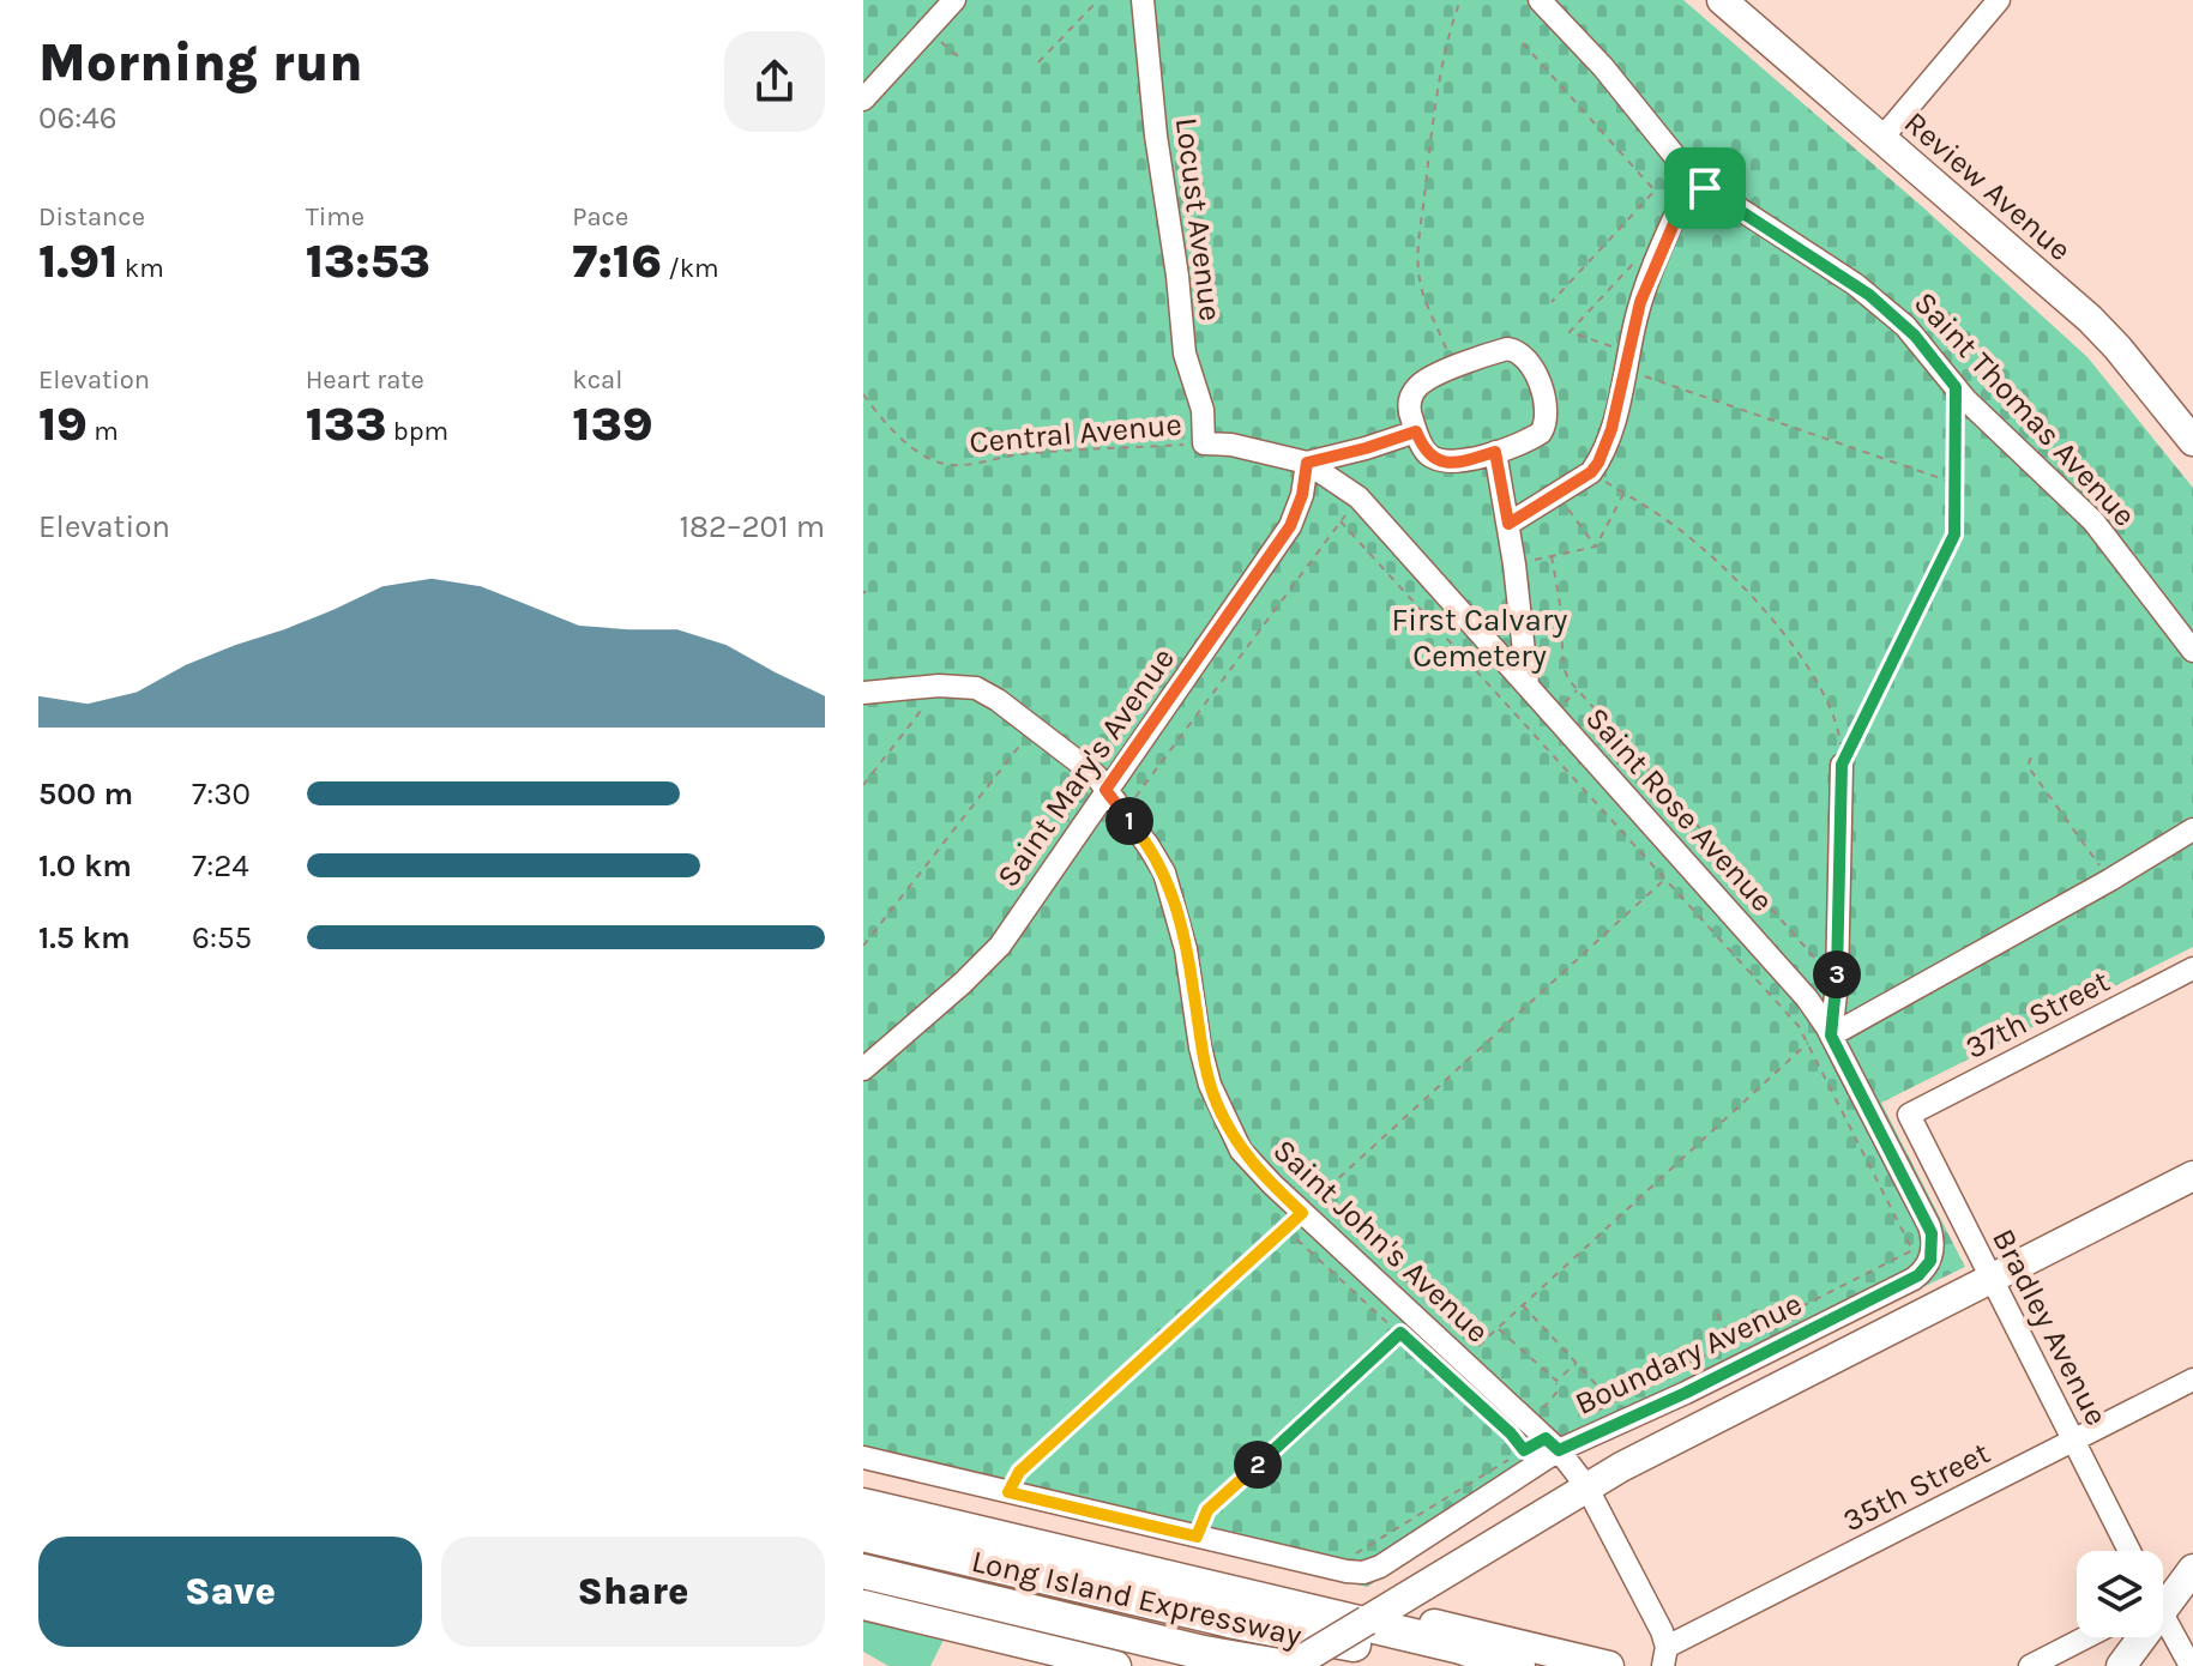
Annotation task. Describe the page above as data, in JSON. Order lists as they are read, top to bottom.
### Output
{
  "streets": {
    "highway": ["Long Island Expressway"],
    "main road": ["Review Avenue"],
    "street": [
      "Locust Avenue",
      "Saint Thomas Avenue",
      "Saint Mary's Avenue",
      "Saint Rose Avenue",
      "37th Street",
      "Saint John's Avenue",
      "Bradley Avenue",
      "Boundary Avenue",
      "35th Street"
    ],
    "path": ["Central Avenue"]
  },
  "crossings": [
    ["Locust Avenue", "Central Avenue"],
    ["Saint Mary's Avenue", "Saint Rose Avenue"],
    ["Saint Mary's Avenue", "Saint John's Avenue"],
    ["Saint Rose Avenue", "Boundary Avenue"],
    ["37th Street", "Bradley Avenue"],
    ["Saint John's Avenue", "Boundary Avenue"],
    ["Saint John's Avenue", "35th Street"],
    ["Bradley Avenue", "35th Street"]
  ],
  "parks": ["First Calvary Cemetery"],
  "page": {
    "heading": ["Morning run", "06:46"],
    "stats": [
      ["Distance", "1.91 km"],
      ["Time", "13:53"],
      ["Pace", "7:16 /km"],
      ["Elevation", "19 m"],
      ["Heart rate", "133 bpm"],
      ["kcal", "139"]
    ],
    "chart": ["Elevation", "182–201 m"],
    "list": [
      {
        "name": "500 m",
        "note": "7:30"
      },
      {
        "name": "1.0 km",
        "note": "7:24"
      },
      {
        "name": "1.5 km",
        "note": "6:55"
      }
    ],
    "pins": ["1", "3", "2"],
    "buttons": ["Save", "Share"]
  }
}
